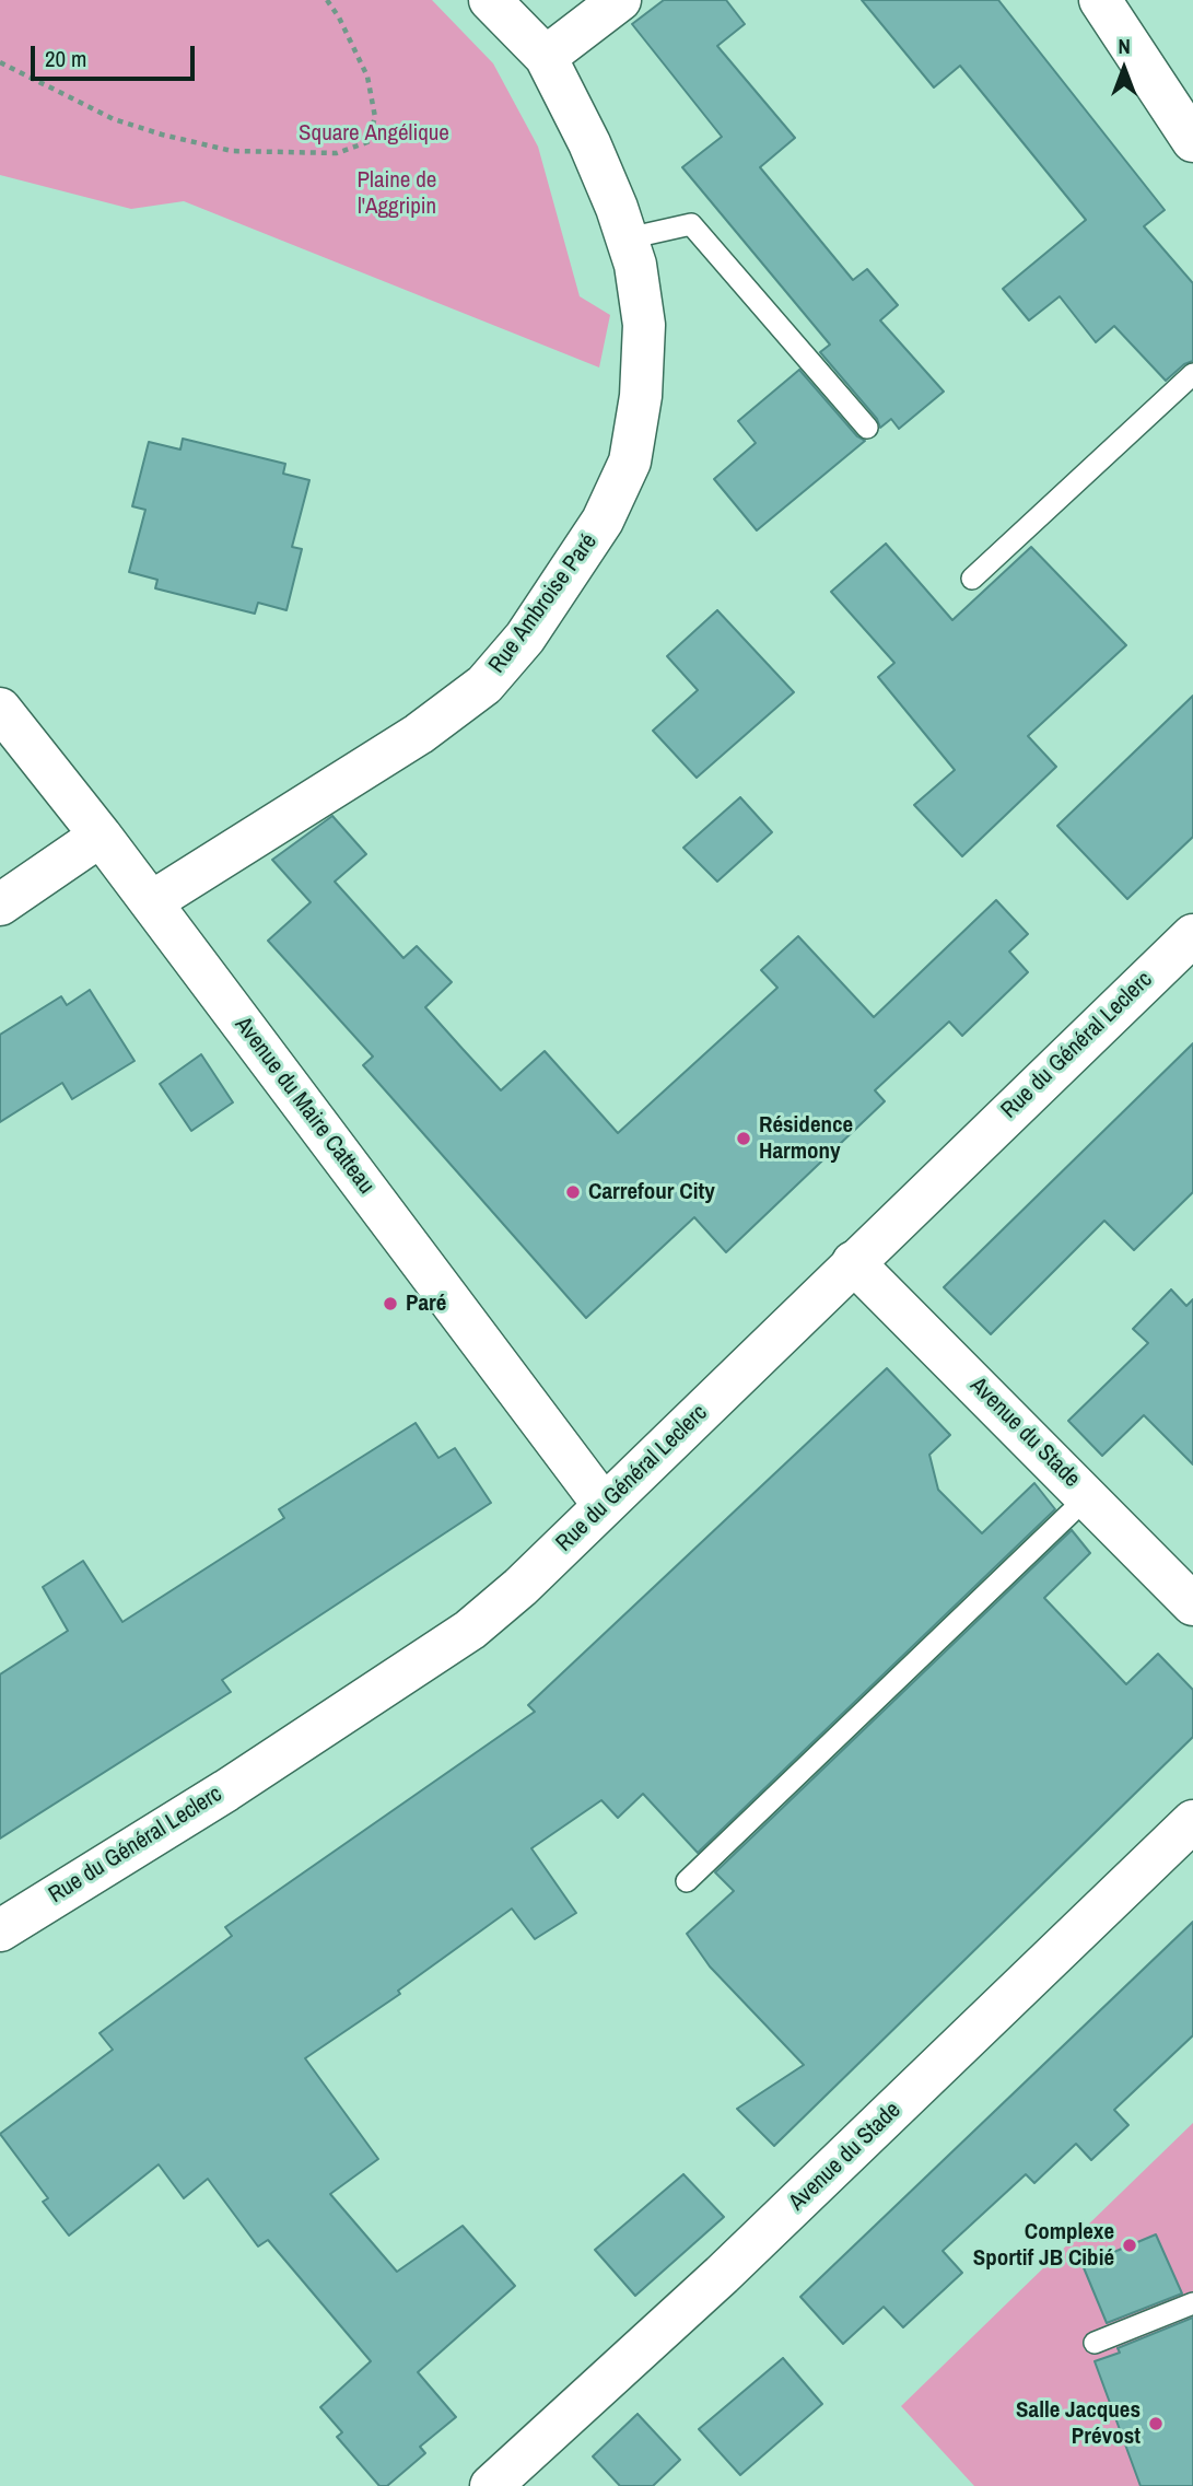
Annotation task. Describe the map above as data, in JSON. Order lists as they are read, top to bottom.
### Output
{
  "streets": {
    "street": [
      "Rue Ambroise Paré",
      "Rue du Général Leclerc",
      "Avenue du Maire Catteau",
      "Avenue du Stade"
    ]
  },
  "crossings": [
    ["Rue Ambroise Paré", "Avenue du Maire Catteau"],
    ["Rue du Général Leclerc", "Avenue du Maire Catteau"],
    ["Rue du Général Leclerc", "Avenue du Stade"]
  ],
  "parks": ["Square Angélique", "Plaine de l'Aggripin"],
  "places": [
    "Résidence Harmony",
    "Carrefour City",
    "Paré",
    "Complexe Sportif JB Cibié",
    "Salle Jacques Prévost"
  ],
  "scale_bar": "20 m",
  "north": "top"
}
